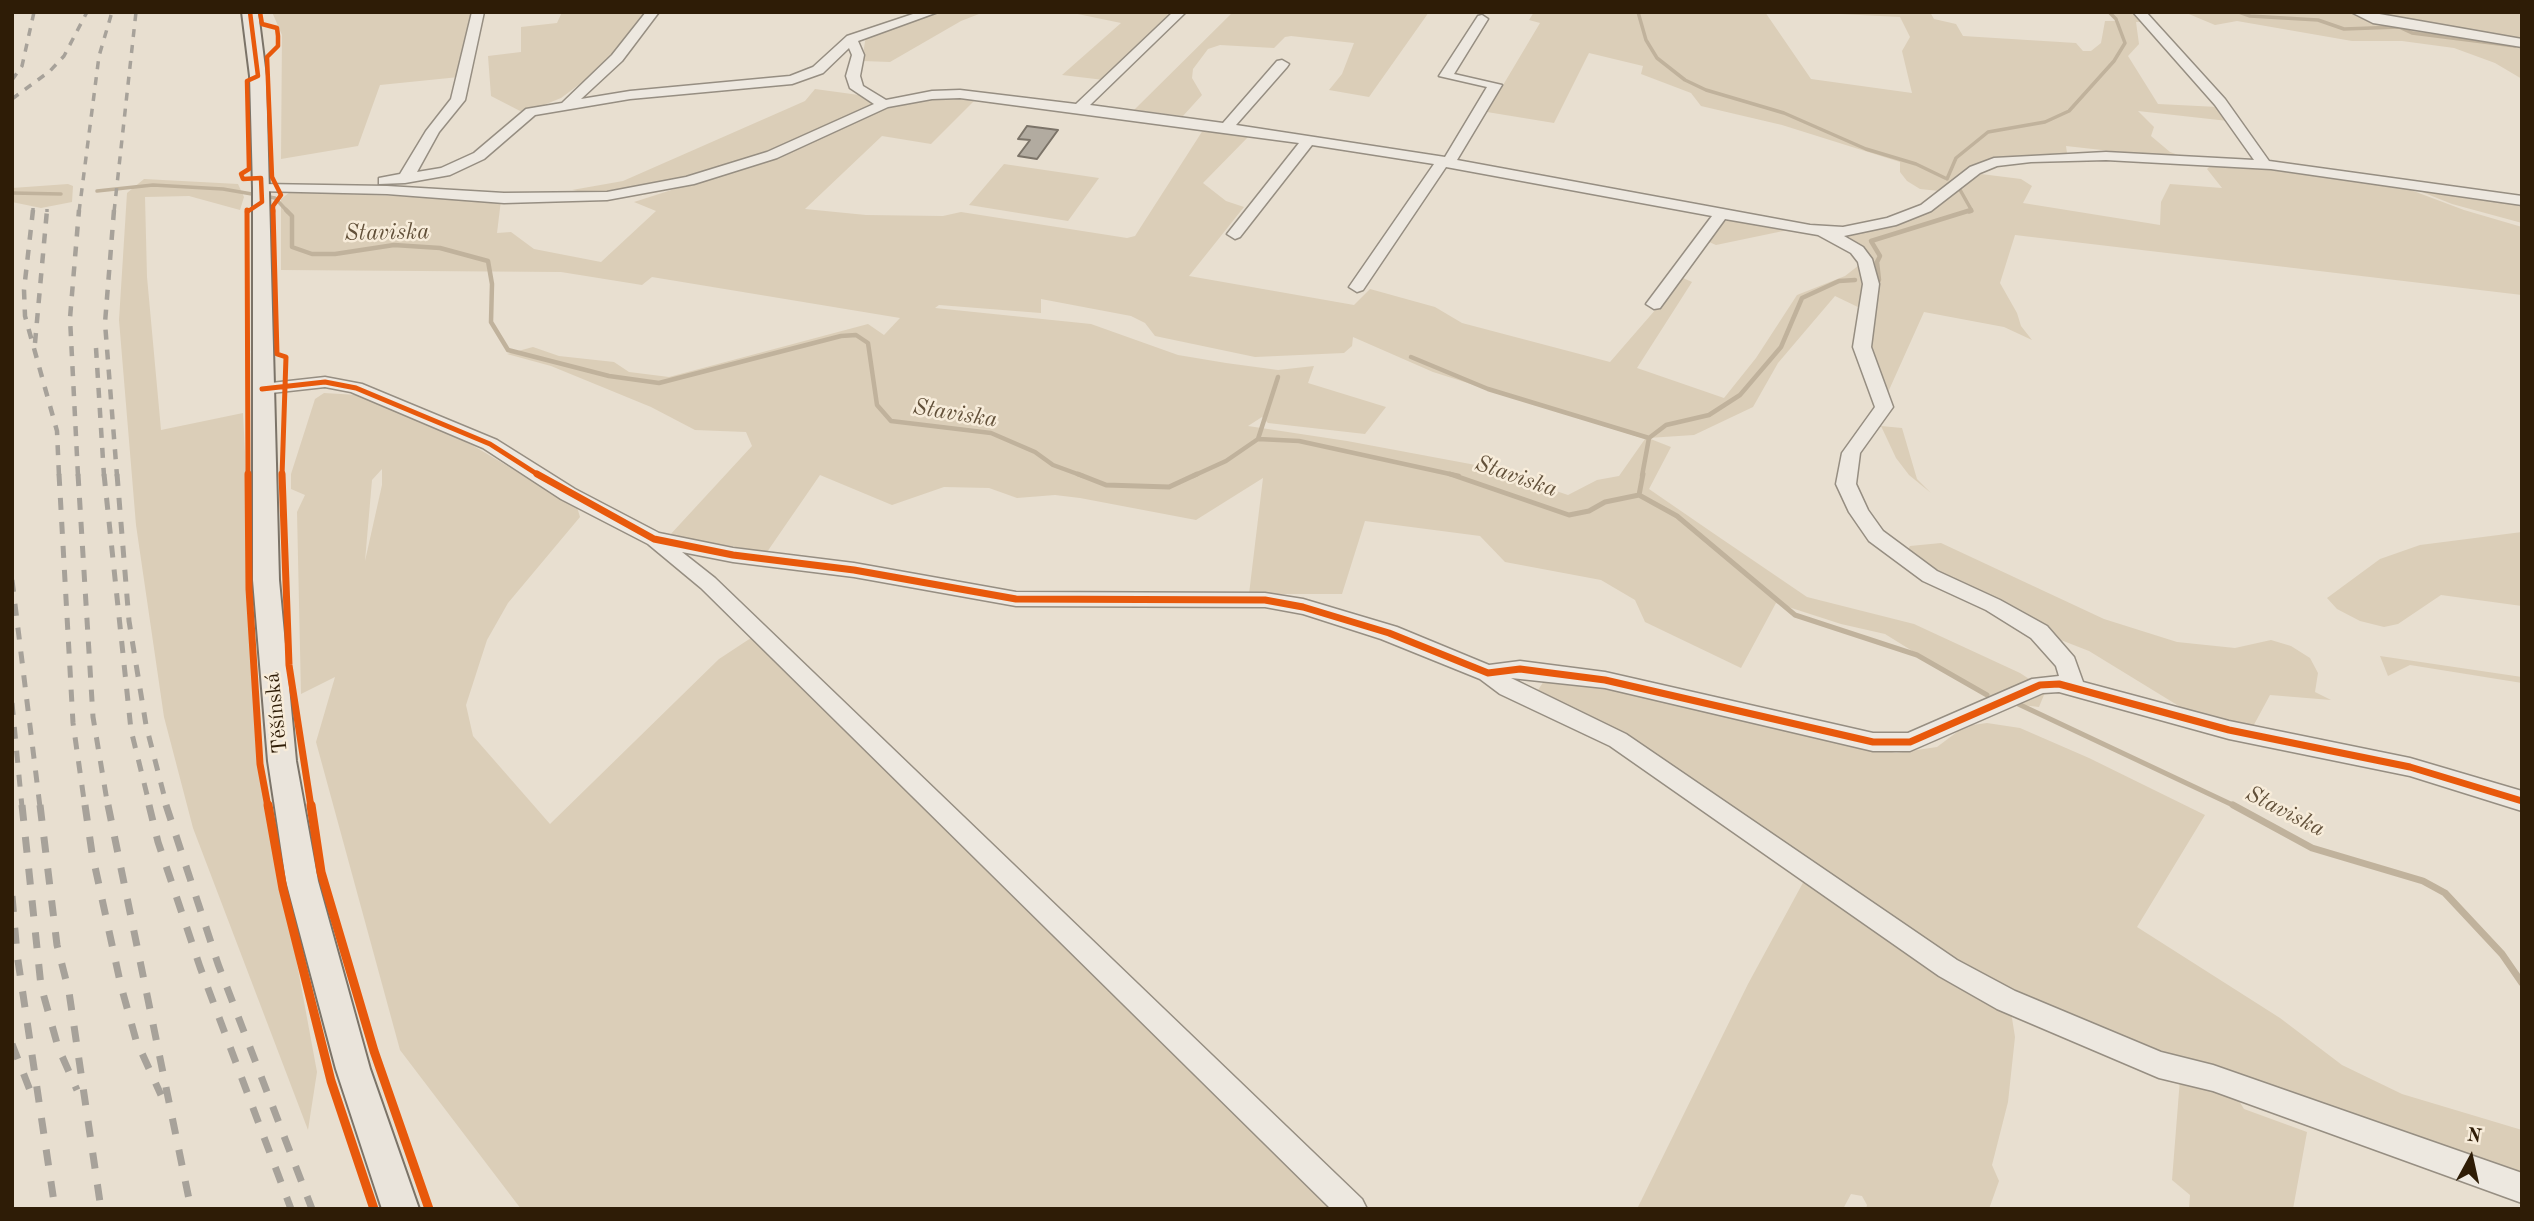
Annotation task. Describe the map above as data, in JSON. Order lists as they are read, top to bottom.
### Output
{
  "streets": {
    "main road": ["Těšínská"]
  },
  "water": ["Staviska"],
  "north": "top"
}
